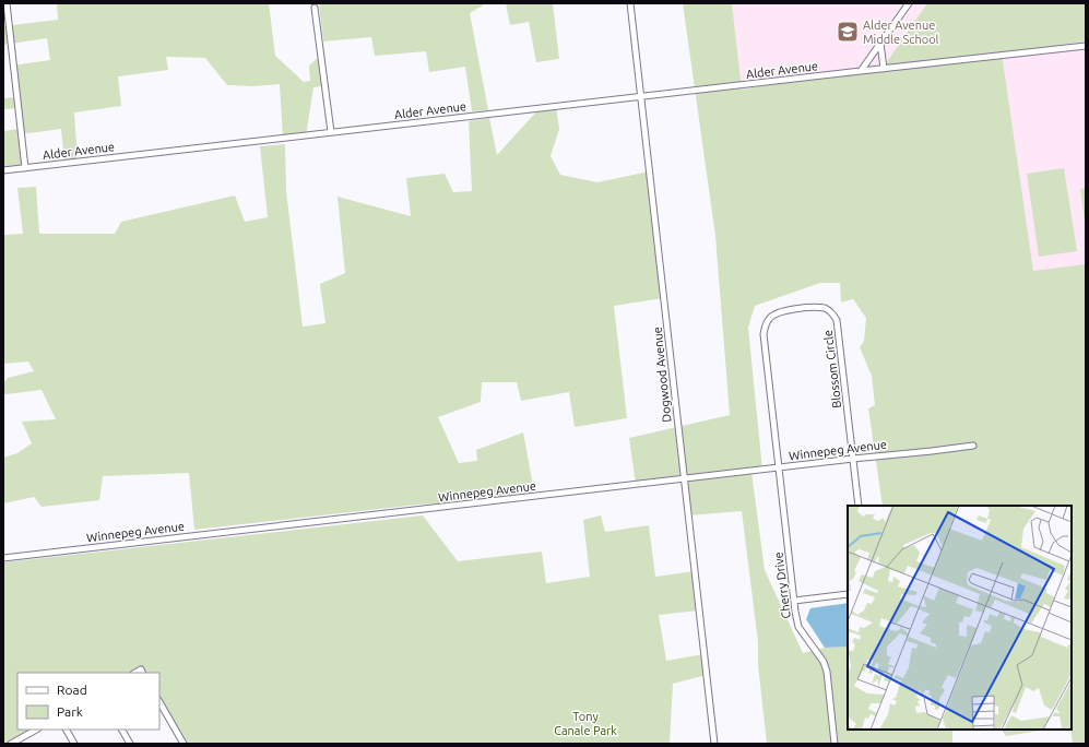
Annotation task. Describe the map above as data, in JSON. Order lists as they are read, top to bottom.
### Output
{
  "streets": {
    "street": [
      "Alder Avenue",
      "Blossom Circle",
      "Dogwood Avenue",
      "Winnepeg Avenue",
      "Cherry Drive"
    ]
  },
  "crossings": [
    ["Alder Avenue", "Dogwood Avenue"],
    ["Blossom Circle", "Winnepeg Avenue"],
    ["Blossom Circle", "Cherry Drive"],
    ["Dogwood Avenue", "Winnepeg Avenue"],
    ["Winnepeg Avenue", "Cherry Drive"]
  ],
  "parks": ["Tony Canale Park"],
  "places": {
    "school or university": ["Alder Avenue Middle School"]
  },
  "legend": ["Road", "Park"]
}
